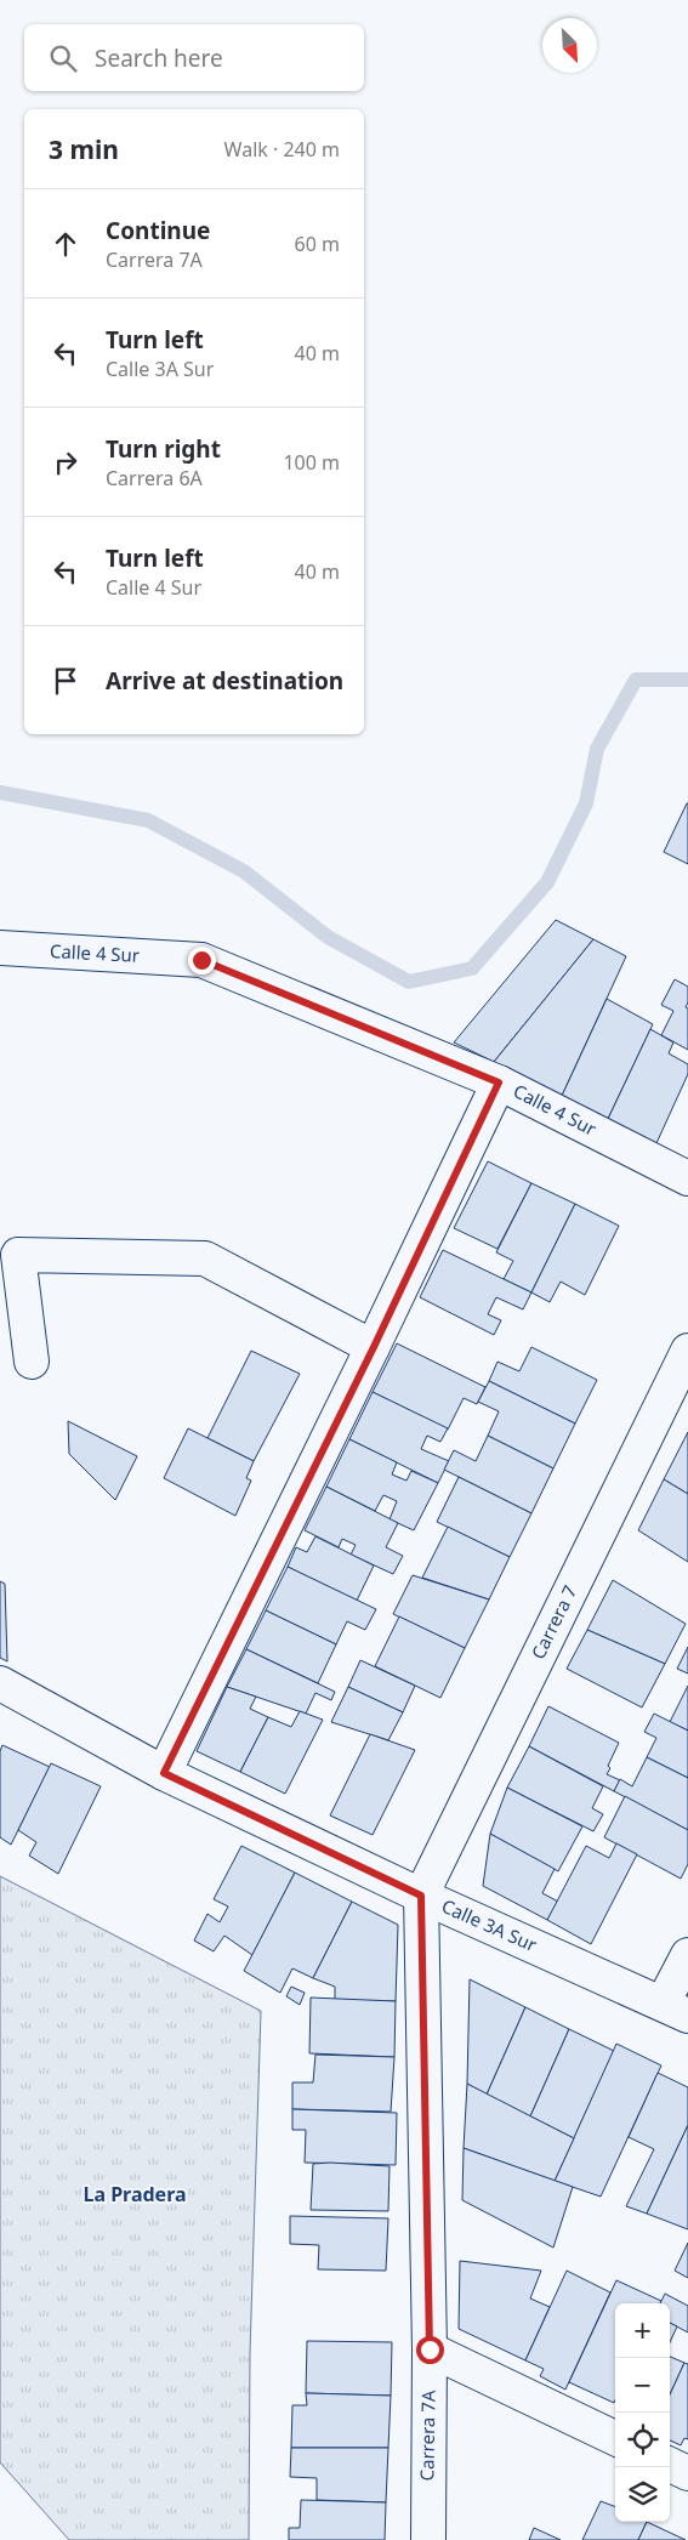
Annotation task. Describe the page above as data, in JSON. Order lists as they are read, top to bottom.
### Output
{
  "streets": {
    "street": [
      "Calle 4 Sur",
      "Carrera 7",
      "Calle 3A Sur",
      "Carrera 7A"
    ]
  },
  "crossings": [
    ["Carrera 7", "Calle 3A Sur"],
    ["Carrera 7", "Carrera 7A"],
    ["Calle 3A Sur", "Carrera 7A"]
  ],
  "districts": ["La Pradera"],
  "north": "bottom right",
  "page": {
    "search": "Search here",
    "heading": ["3 min", "Walk · 240 m"],
    "list": [
      ["Continue", "Carrera 7A", "60 m"],
      ["Turn left", "Calle 3A Sur", "40 m"],
      ["Turn right", "Carrera 6A", "100 m"],
      ["Turn left", "Calle 4 Sur", "40 m"],
      "Arrive at destination"
    ],
    "map_buttons": ["+", "−"]
  }
}
